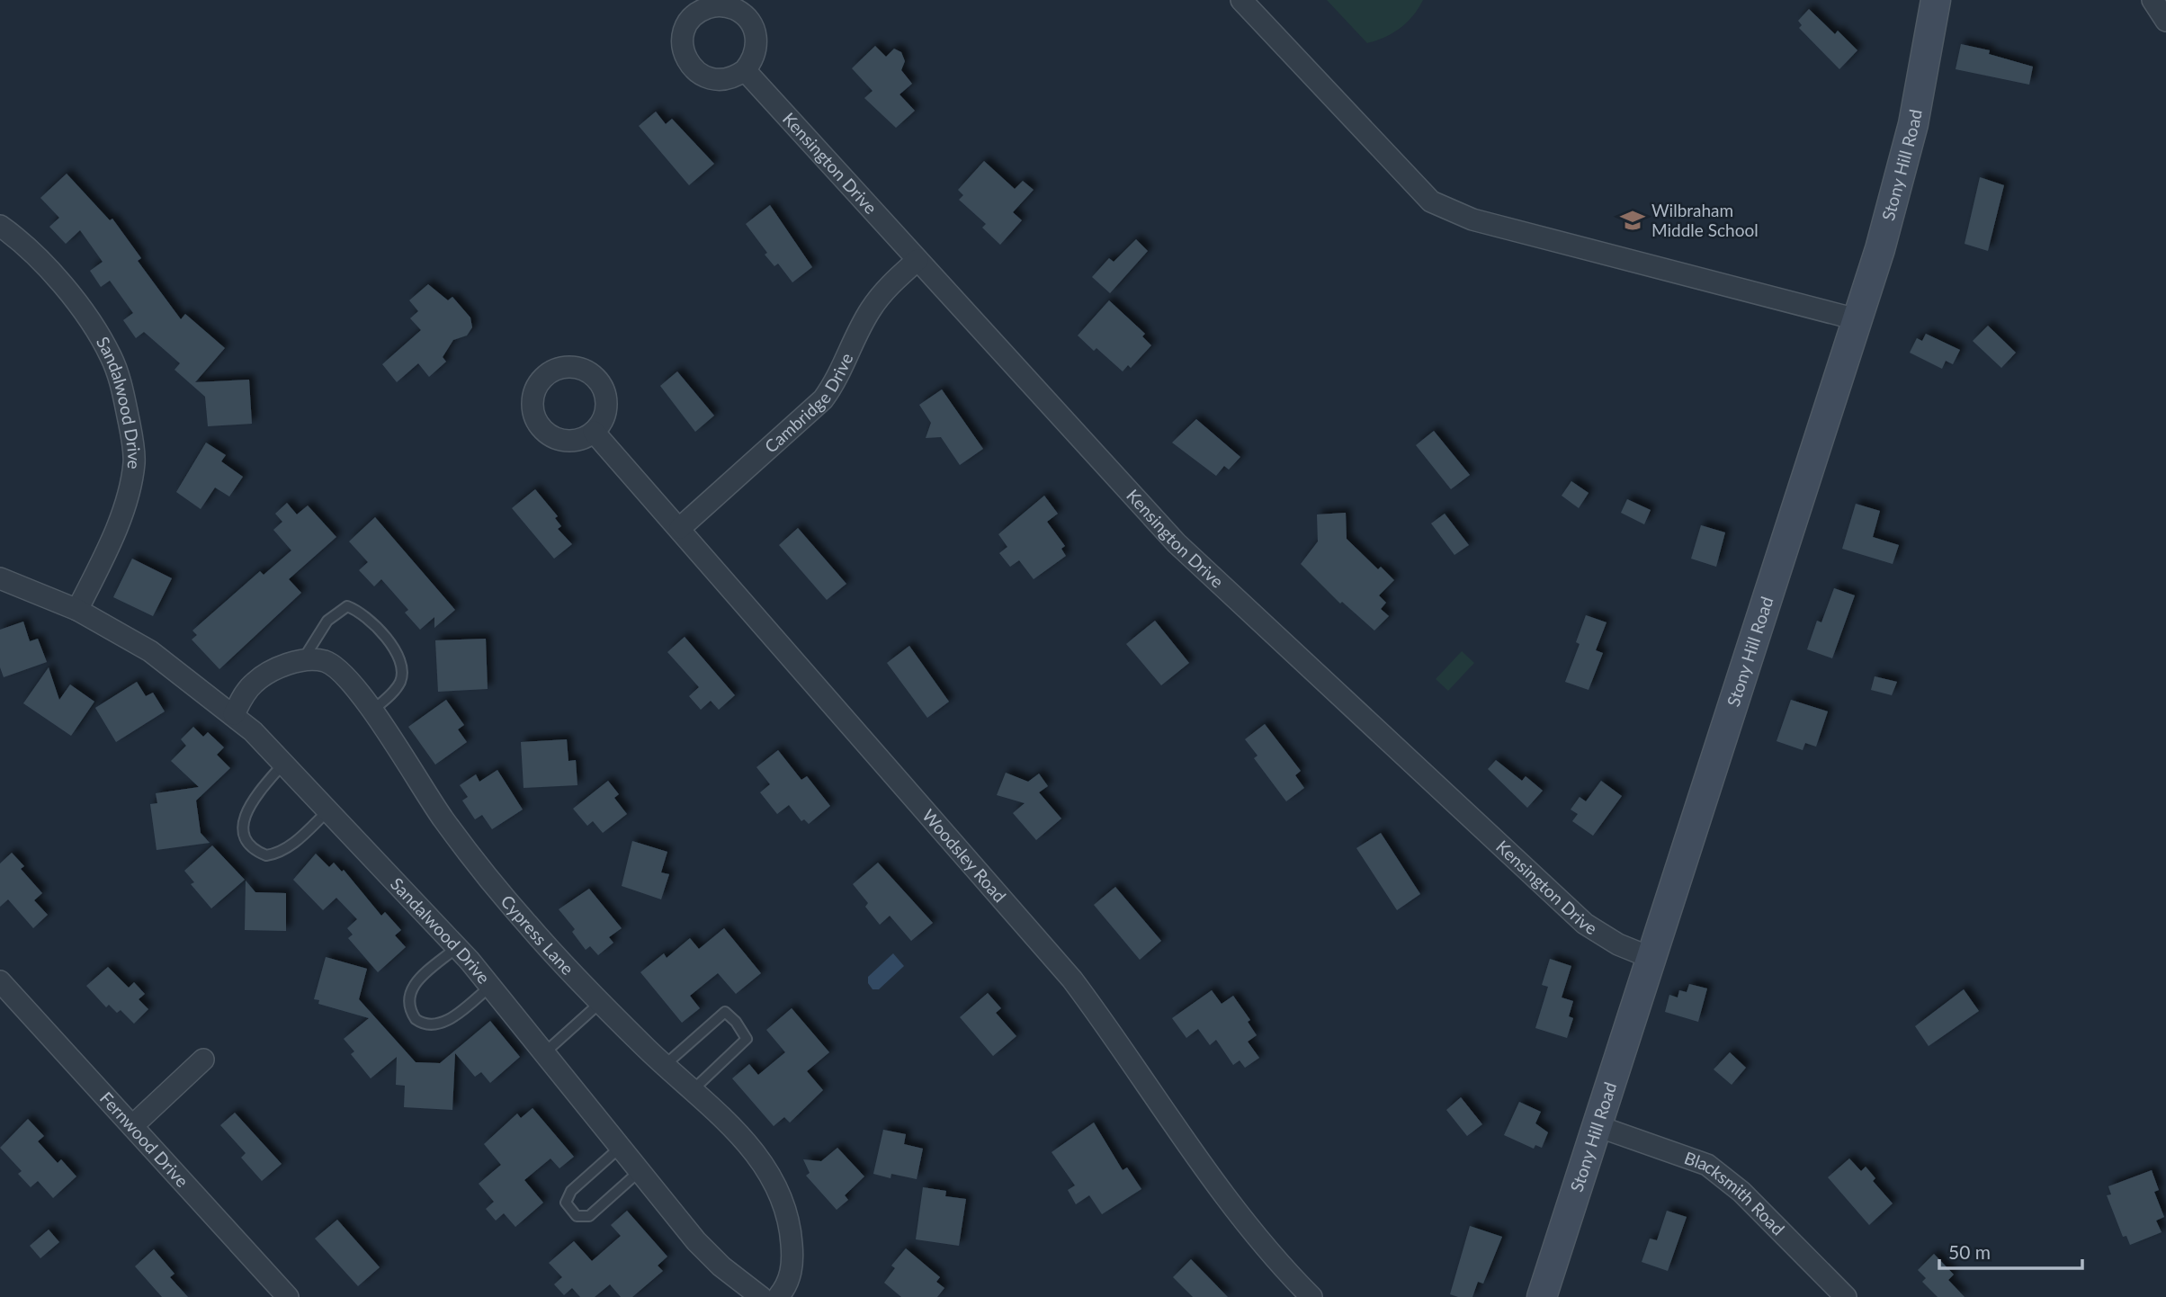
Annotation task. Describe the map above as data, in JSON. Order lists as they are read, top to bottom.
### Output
{
  "streets": {
    "main road": ["Stony Hill Road"],
    "street": [
      "Kensington Drive",
      "Cambridge Drive",
      "Sandalwood Drive",
      "Woodsley Road",
      "Cypress Lane",
      "Fernwood Drive",
      "Blacksmith Road"
    ]
  },
  "crossings": [
    ["Kensington Drive", "Stony Hill Road"],
    ["Kensington Drive", "Cambridge Drive"],
    ["Stony Hill Road", "Blacksmith Road"],
    ["Cambridge Drive", "Woodsley Road"],
    ["Sandalwood Drive", "Cypress Lane"]
  ],
  "places": {
    "school or university": ["Wilbraham Middle School"]
  },
  "scale_bar": "50 m"
}
